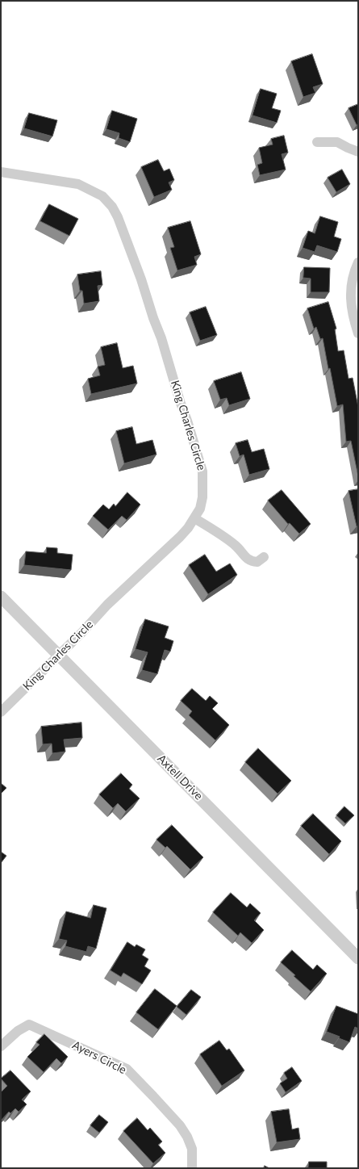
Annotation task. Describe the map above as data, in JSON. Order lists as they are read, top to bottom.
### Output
{
  "streets": {
    "street": ["King Charles Circle", "Axtell Drive", "Ayers Circle"]
  },
  "crossings": [
    ["King Charles Circle", "Axtell Drive"]
  ]
}
